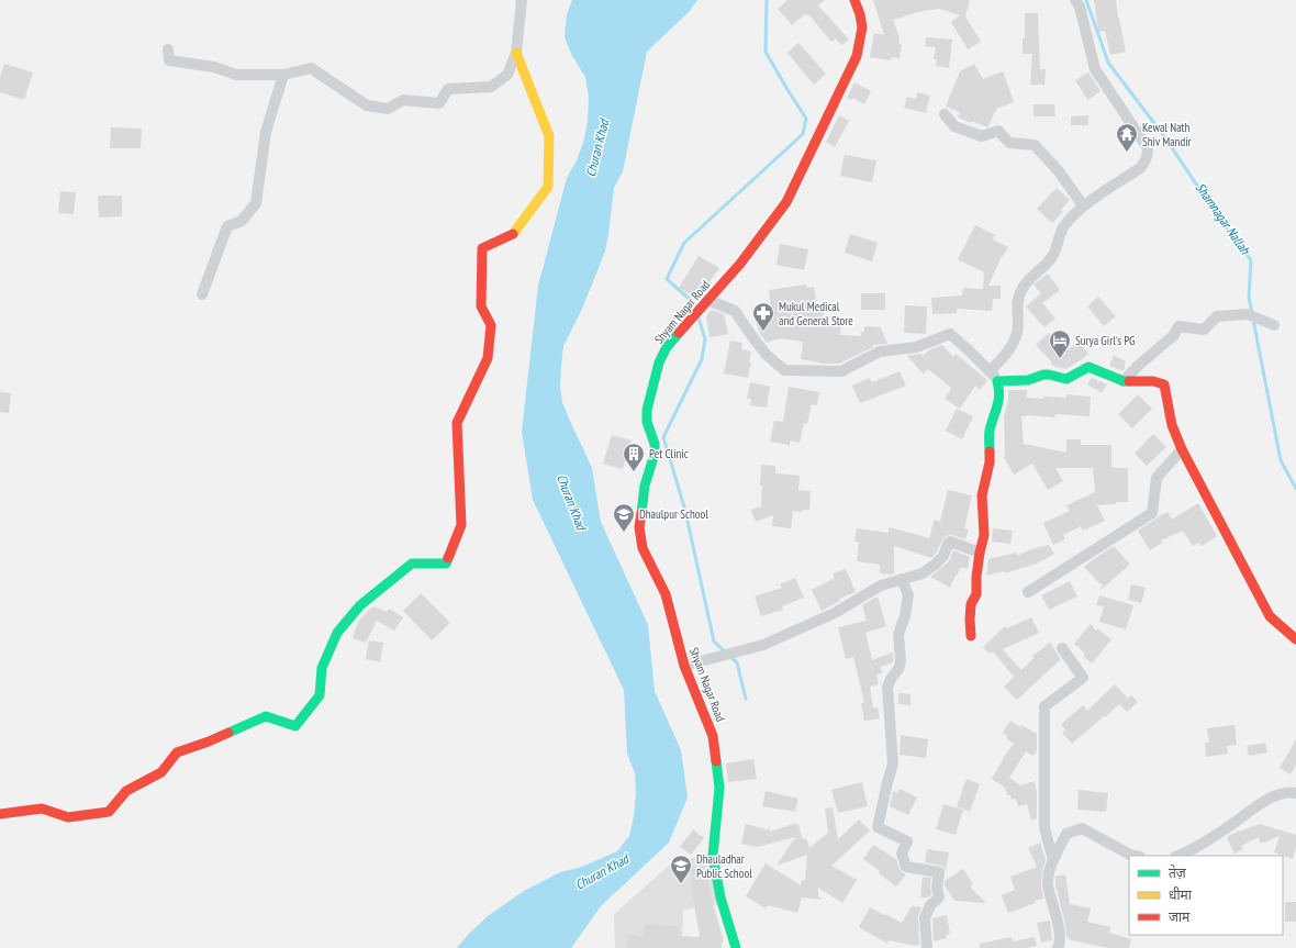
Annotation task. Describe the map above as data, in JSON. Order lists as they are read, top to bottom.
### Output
{
  "streets": {
    "street": ["Shyam Nagar Road"]
  },
  "water": ["Churan Khad", "Shamnagar Nallah"],
  "places": {
    "temple": ["Kewal Nath Shiv Mandir"],
    "pharmacy": ["Mukul Medical and General Store"],
    "hotel": ["Surya Girl's PG"],
    "building": ["Pet Clinic"],
    "school or university": ["Dhaulpur School", "Dhauladhar Public School"]
  },
  "legend": ["तेज़", "धीमा", "जाम"]
}
